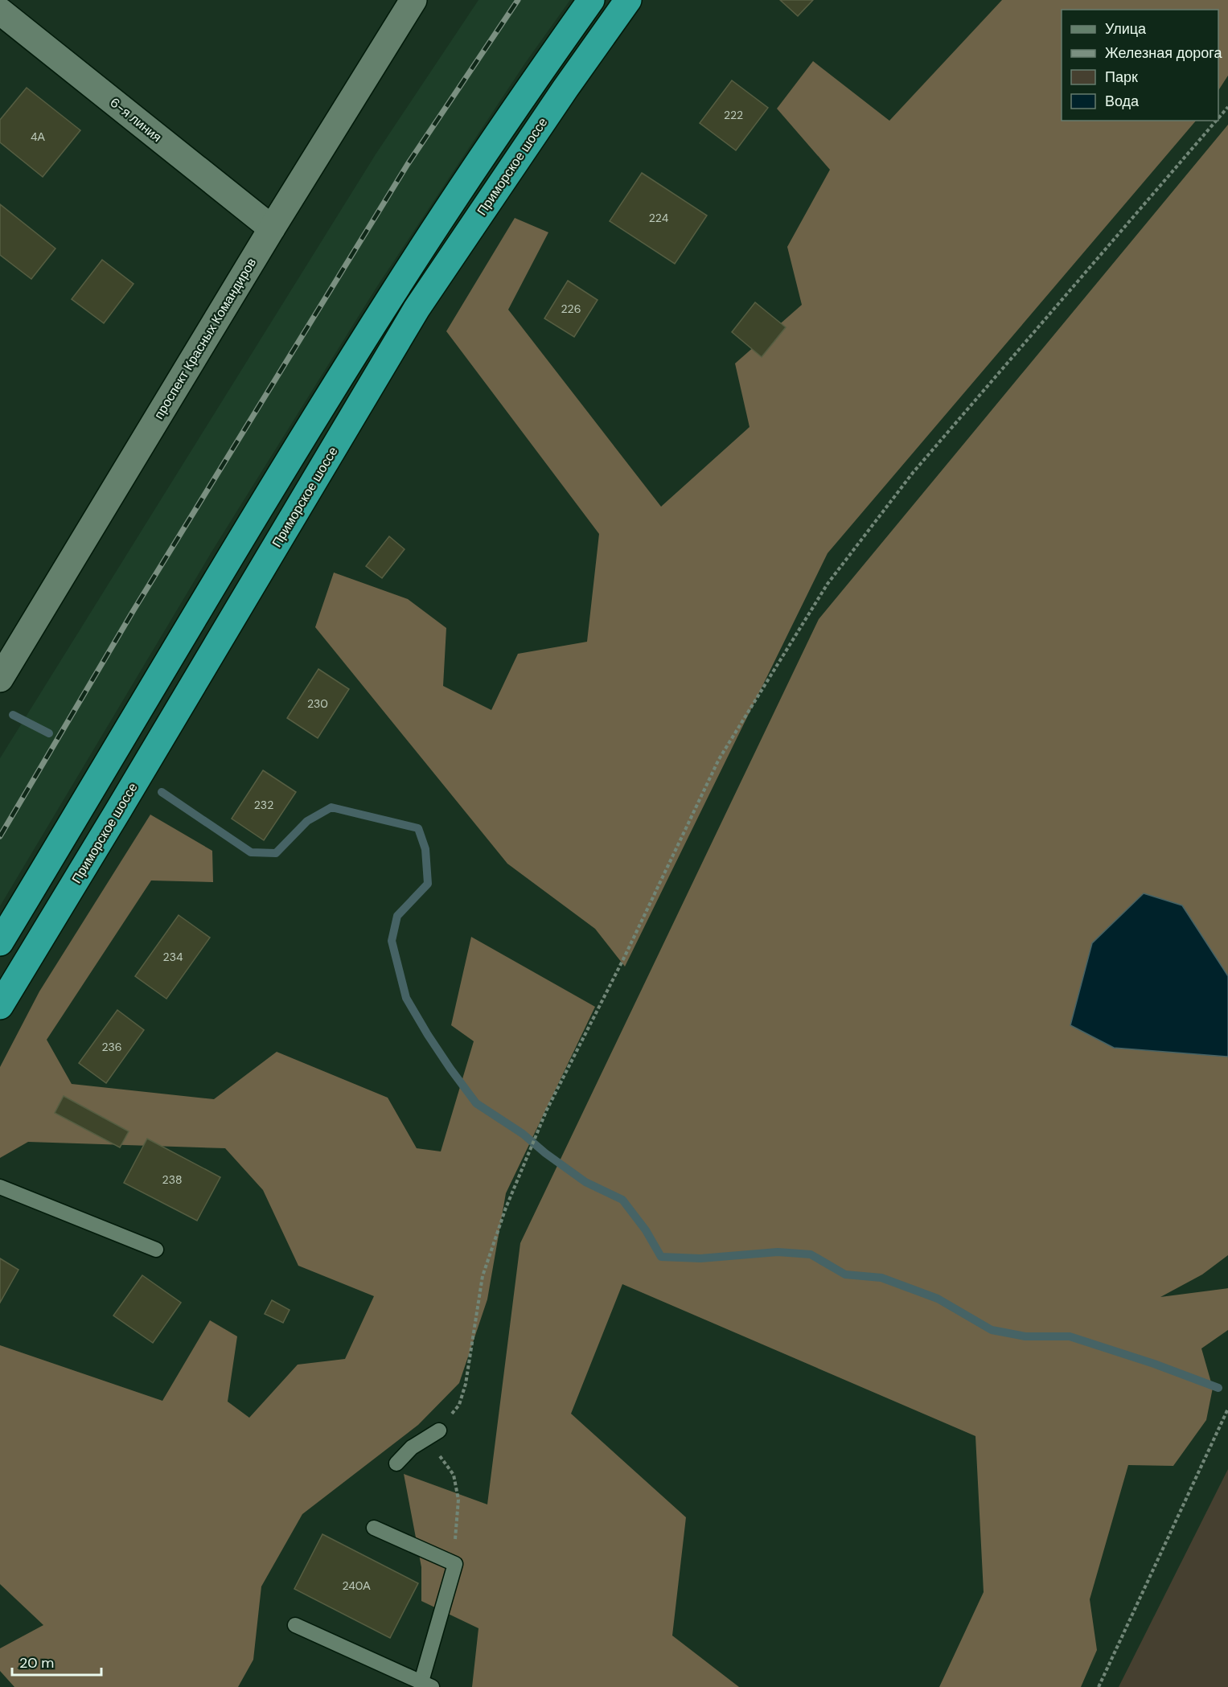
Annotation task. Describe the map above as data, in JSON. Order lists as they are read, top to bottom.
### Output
{
  "streets": {
    "highway": ["Приморское шоссе"],
    "street": ["6-я линия", "проспект Красных Командиров"]
  },
  "crossings": [
    ["6-я линия", "проспект Красных Командиров"]
  ],
  "house_numbers": [
    "222",
    "4А",
    "224",
    "226",
    "230",
    "232",
    "234",
    "236",
    "238",
    "240А"
  ],
  "legend": [
    "Улица",
    "Железная дорога",
    "Парк",
    "Вода"
  ],
  "scale_bar": "20 m"
}
